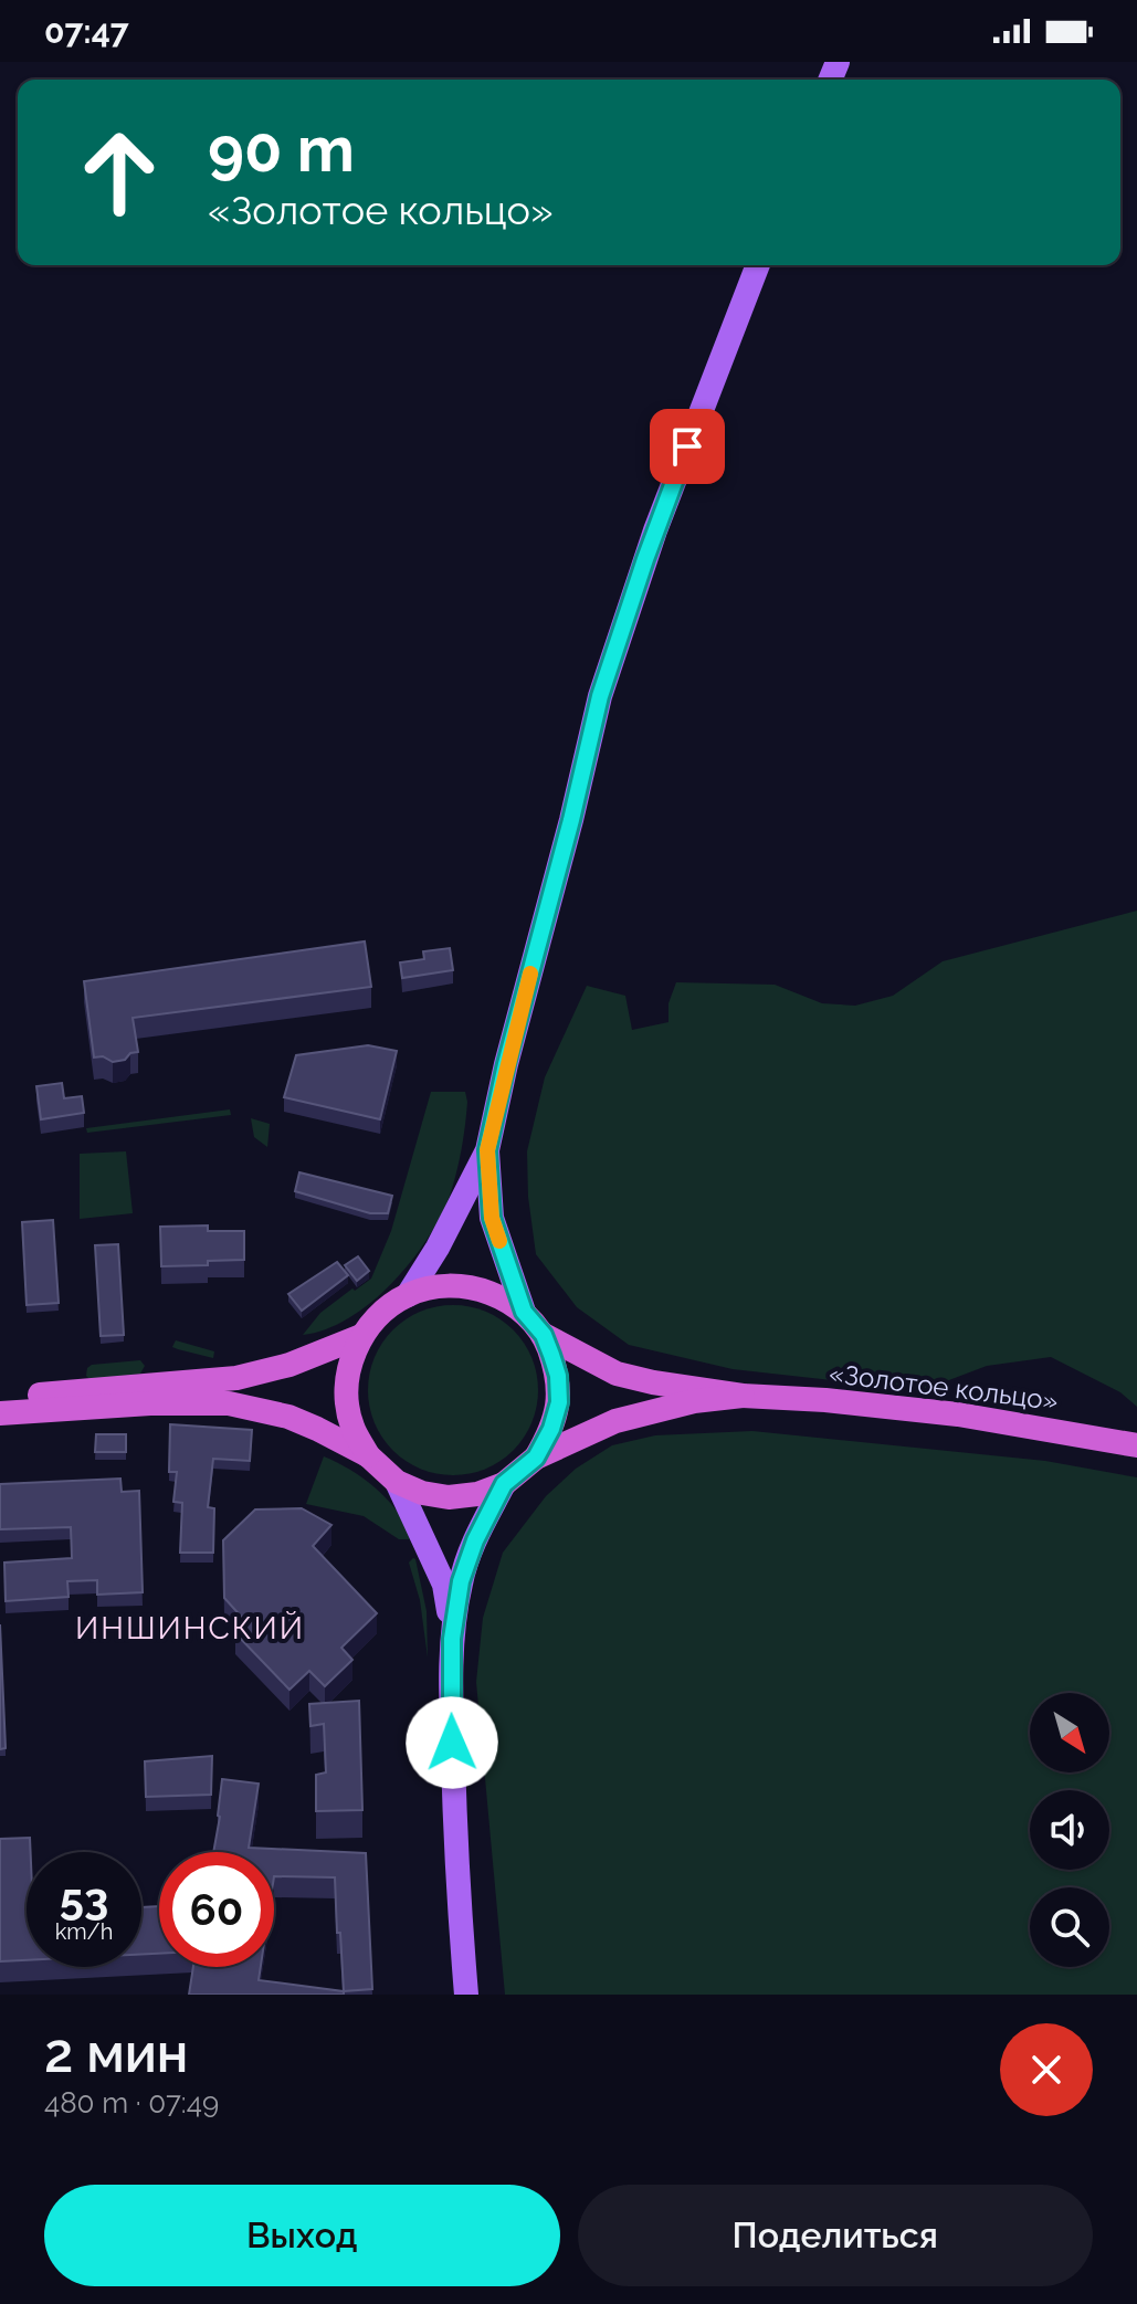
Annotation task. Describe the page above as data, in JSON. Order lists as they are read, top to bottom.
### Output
{
  "streets": {
    "highway": ["«Золотое кольцо»"]
  },
  "districts": ["ИНШИНСКИЙ"],
  "north": "bottom right",
  "page": {
    "status": "07:47",
    "turn": ["90 m", "«Золотое кольцо»"],
    "speed": "53 km/h",
    "limit": "60",
    "heading": ["2 мин", "480 m · 07:49"],
    "buttons": ["Выход", "Поделиться"]
  }
}
